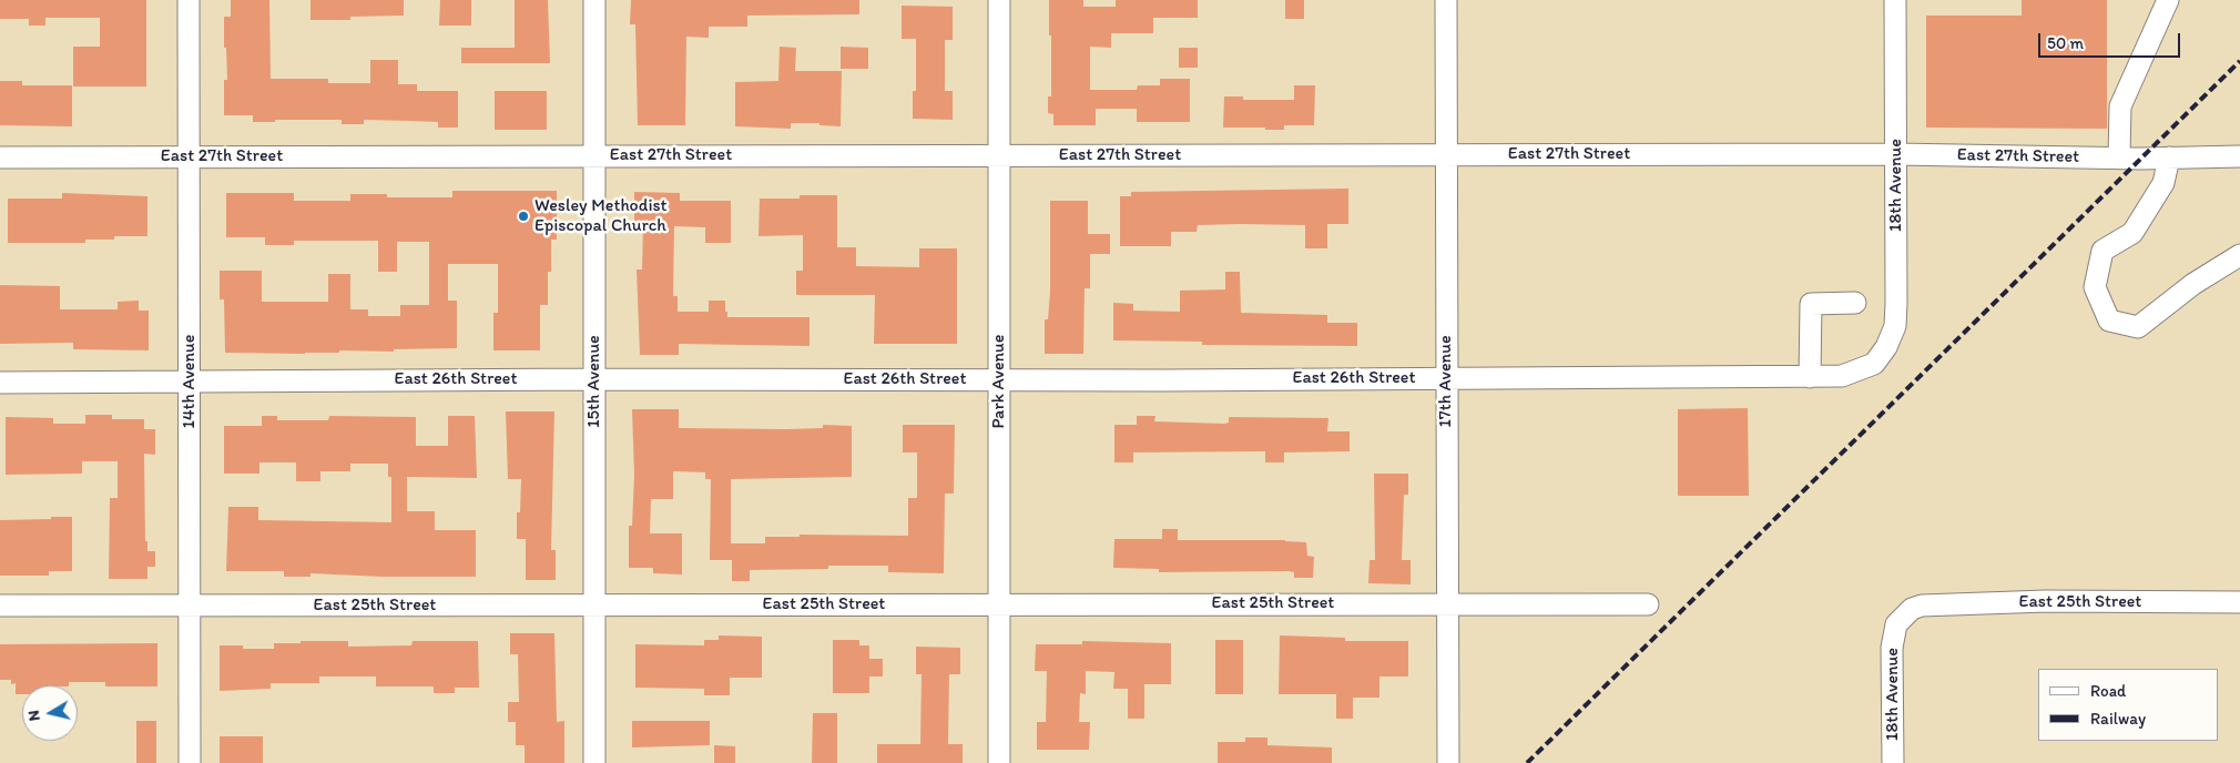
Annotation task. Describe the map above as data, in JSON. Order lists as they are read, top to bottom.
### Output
{
  "streets": {
    "street": [
      "East 27th Street",
      "18th Avenue",
      "East 26th Street",
      "14th Avenue",
      "15th Avenue",
      "Park Avenue",
      "17th Avenue",
      "East 25th Street"
    ]
  },
  "crossings": [
    ["East 27th Street", "18th Avenue"],
    ["East 27th Street", "14th Avenue"],
    ["East 27th Street", "15th Avenue"],
    ["East 27th Street", "Park Avenue"],
    ["East 27th Street", "17th Avenue"],
    ["18th Avenue", "East 26th Street"],
    ["18th Avenue", "East 25th Street"],
    ["East 26th Street", "14th Avenue"],
    ["East 26th Street", "15th Avenue"],
    ["East 26th Street", "Park Avenue"],
    ["East 26th Street", "17th Avenue"],
    ["14th Avenue", "East 25th Street"],
    ["15th Avenue", "East 25th Street"],
    ["Park Avenue", "East 25th Street"],
    ["17th Avenue", "East 25th Street"]
  ],
  "places": ["Wesley Methodist Episcopal Church"],
  "legend": ["Road", "Railway"],
  "scale_bar": "50 m",
  "north": "left"
}
